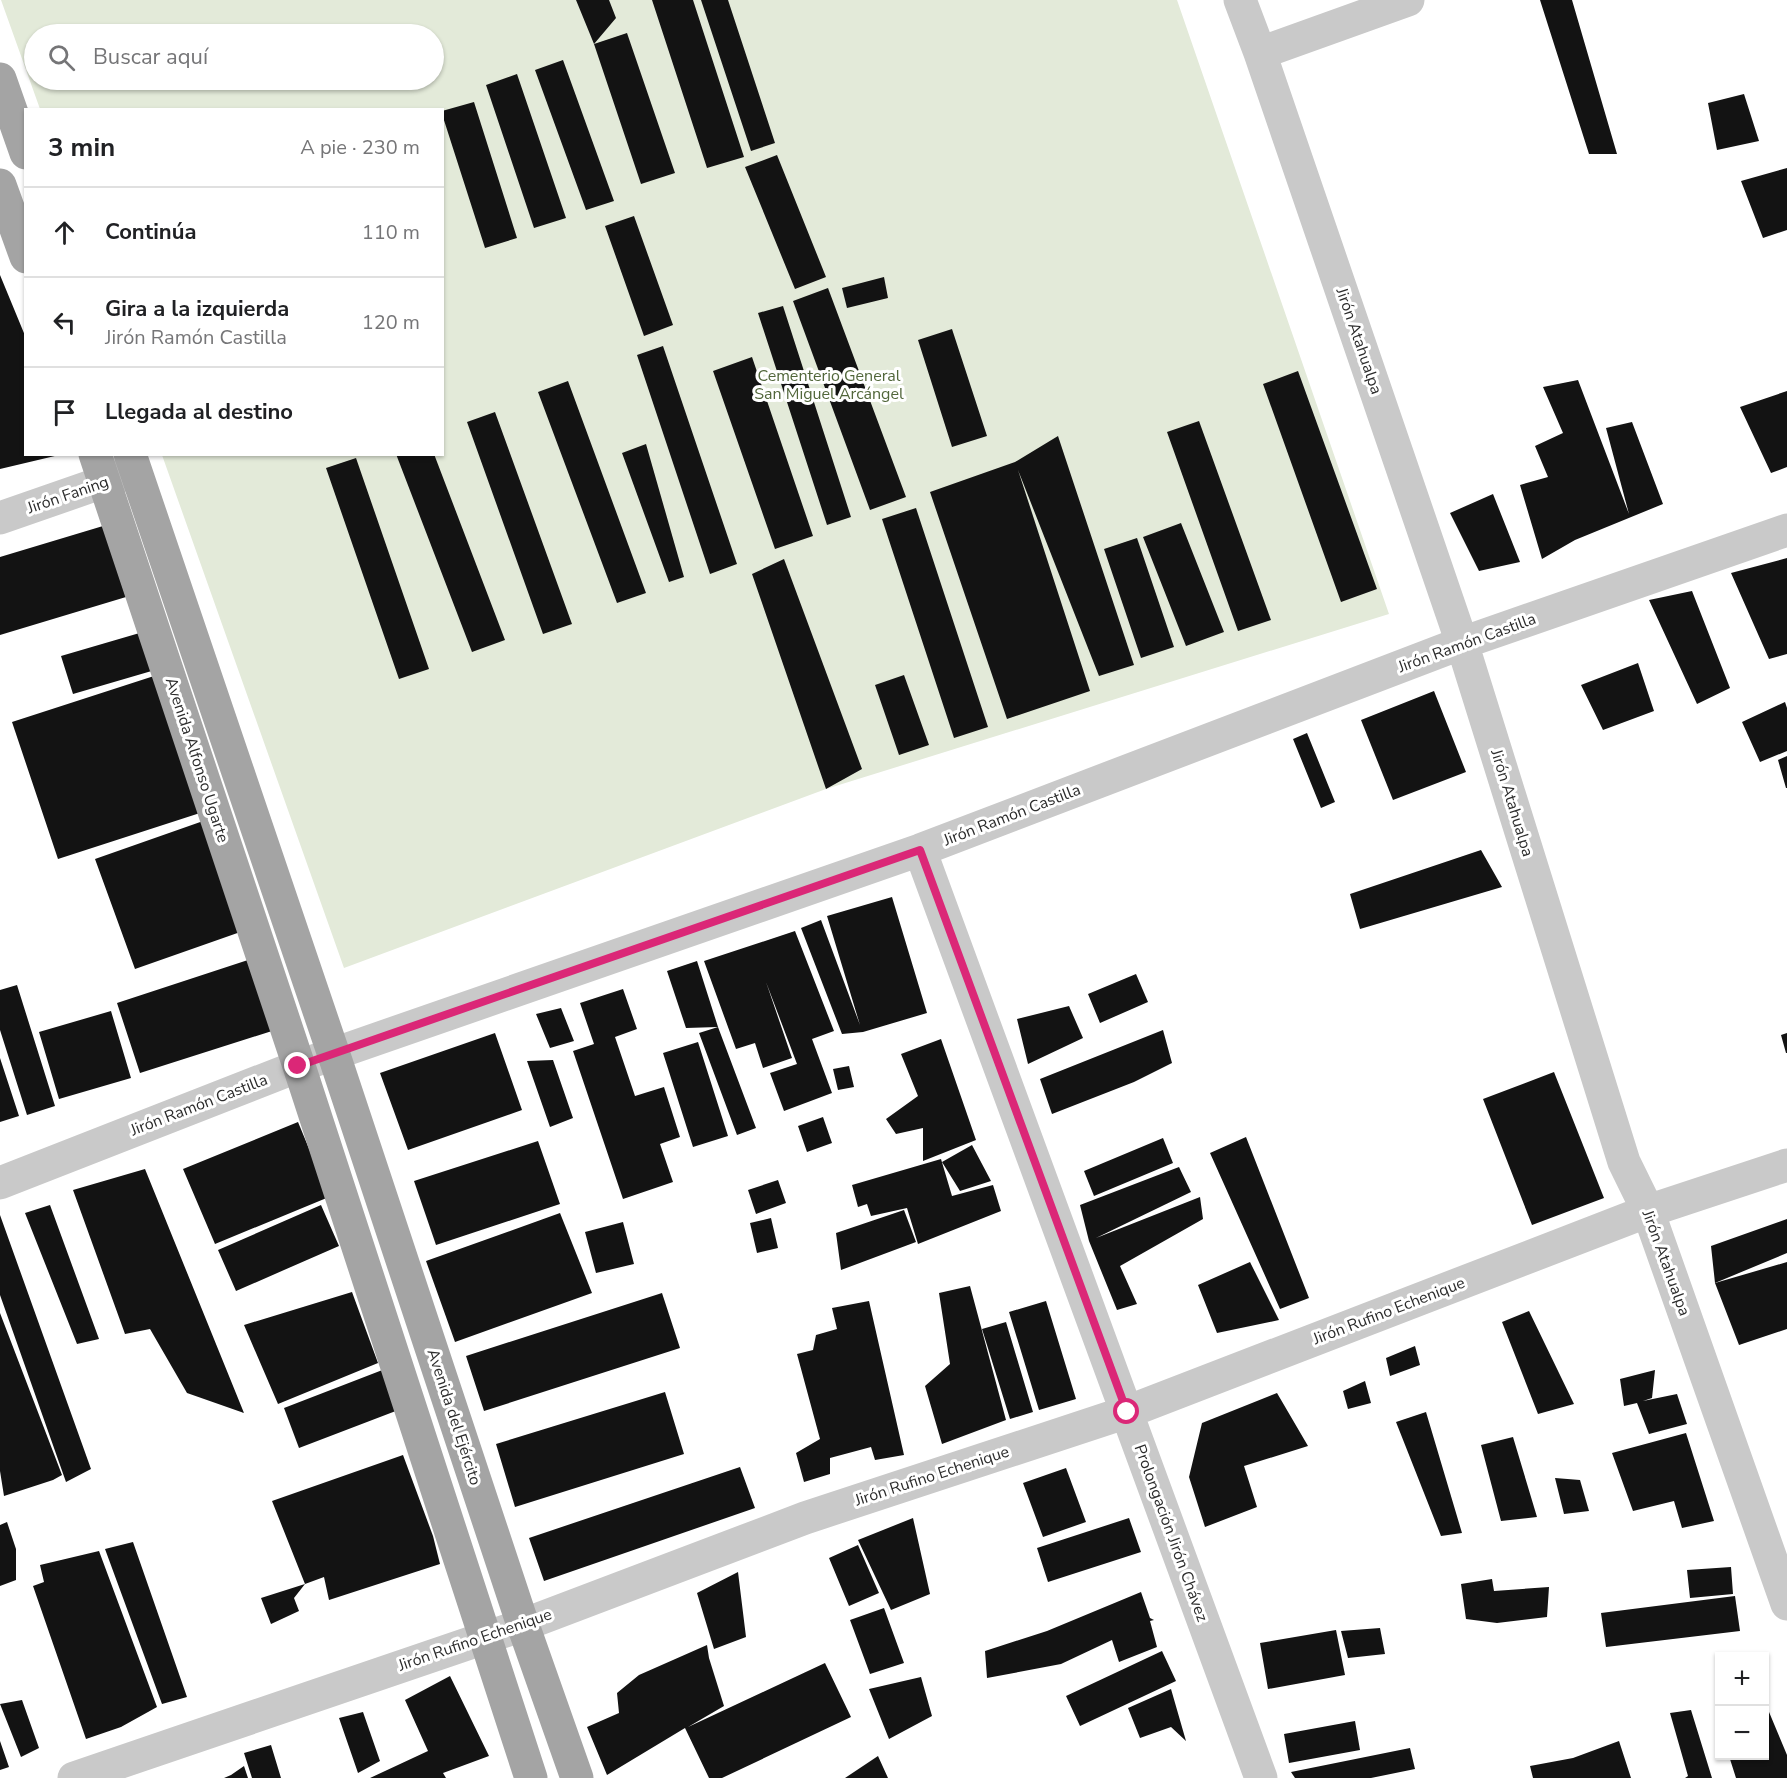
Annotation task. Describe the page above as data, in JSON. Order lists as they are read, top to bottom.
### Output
{
  "streets": {
    "main road": ["Avenida Alfonso Ugarte", "Avenida del Ejército"],
    "street": [
      "Jirón Atahualpa",
      "Jirón Faning",
      "Jirón Ramón Castilla",
      "Jirón Rufino Echenique",
      "Prolongación Jirón Chávez"
    ]
  },
  "crossings": [
    ["Jirón Atahualpa", "Jirón Ramón Castilla"],
    ["Jirón Atahualpa", "Jirón Rufino Echenique"],
    ["Jirón Faning", "Avenida Alfonso Ugarte"],
    ["Jirón Ramón Castilla", "Avenida Alfonso Ugarte"],
    ["Jirón Ramón Castilla", "Avenida del Ejército"],
    ["Jirón Ramón Castilla", "Prolongación Jirón Chávez"],
    ["Avenida Alfonso Ugarte", "Avenida del Ejército"],
    ["Jirón Rufino Echenique", "Avenida del Ejército"],
    ["Jirón Rufino Echenique", "Prolongación Jirón Chávez"]
  ],
  "parks": ["Cementerio General San Miguel Arcángel"],
  "page": {
    "search": "Buscar aquí",
    "heading": ["3 min", "A pie · 230 m"],
    "list": [
      ["Continúa", "110 m"],
      ["Gira a la izquierda", "Jirón Ramón Castilla", "120 m"],
      "Llegada al destino"
    ],
    "map_buttons": ["+", "−"]
  }
}
